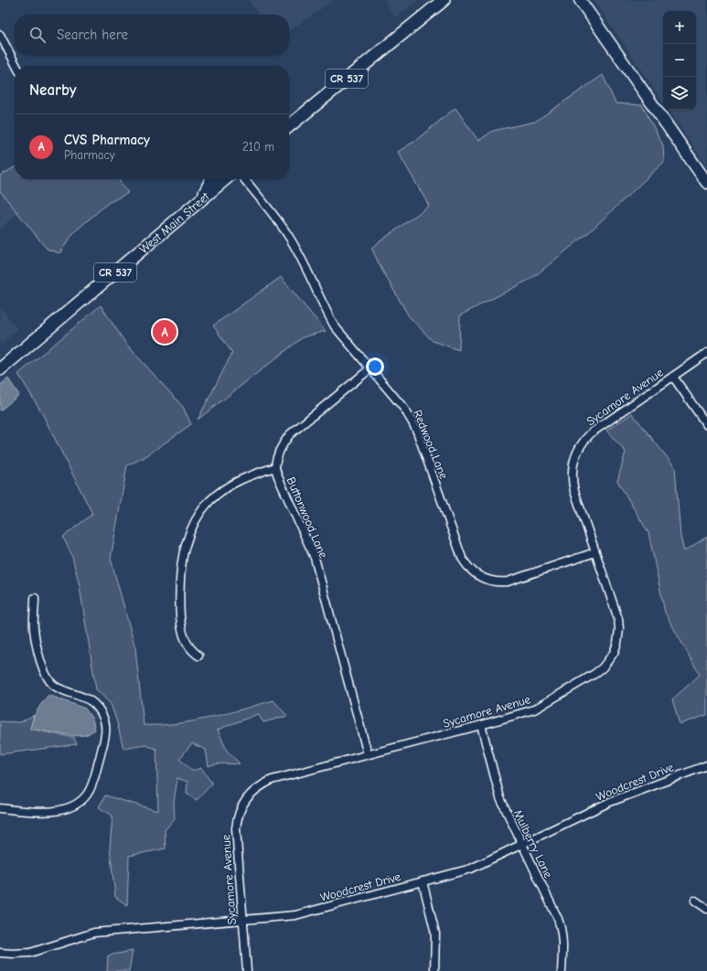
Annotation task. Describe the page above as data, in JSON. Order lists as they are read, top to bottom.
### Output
{
  "streets": {
    "main road": ["CR 537", "West Main Street"],
    "street": [
      "Sycamore Avenue",
      "Redwood Lane",
      "Buttonwood Lane",
      "Woodcrest Drive",
      "Mulberry Lane"
    ]
  },
  "crossings": [
    ["Sycamore Avenue", "Redwood Lane"],
    ["Sycamore Avenue", "Buttonwood Lane"],
    ["Sycamore Avenue", "Woodcrest Drive"],
    ["Sycamore Avenue", "Mulberry Lane"],
    ["Redwood Lane", "Buttonwood Lane"],
    ["Woodcrest Drive", "Mulberry Lane"]
  ],
  "page": {
    "map_buttons": ["+", "−"],
    "search": "Search here",
    "heading": "Nearby",
    "list": [
      {
        "mark": "A",
        "name": "CVS Pharmacy",
        "note": "Pharmacy",
        "value": "210 m"
      }
    ],
    "pins": "A"
  }
}
